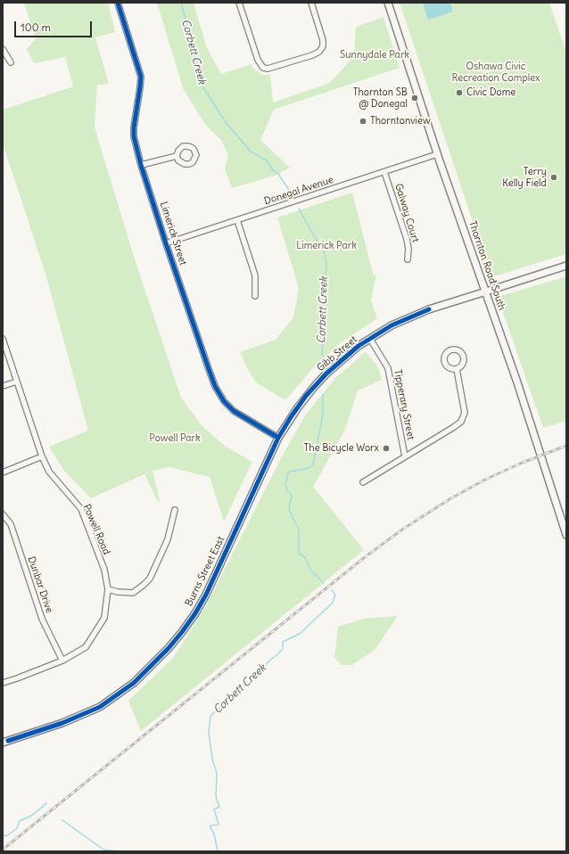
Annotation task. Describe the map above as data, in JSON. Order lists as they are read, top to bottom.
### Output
{
  "streets": {
    "street": [
      "Donegal Avenue",
      "Galway Court",
      "Limerick Street",
      "Thornton Road South",
      "Gibb Street",
      "Tipperary Street",
      "Powell Road",
      "Burns Street East",
      "Dunbar Drive"
    ]
  },
  "crossings": [
    ["Donegal Avenue", "Galway Court"],
    ["Donegal Avenue", "Limerick Street"],
    ["Donegal Avenue", "Thornton Road South"],
    ["Limerick Street", "Gibb Street"],
    ["Limerick Street", "Burns Street East"],
    ["Thornton Road South", "Gibb Street"],
    ["Gibb Street", "Tipperary Street"],
    ["Gibb Street", "Burns Street East"],
    ["Powell Road", "Dunbar Drive"]
  ],
  "water": ["Corbett Creek"],
  "parks": [
    "Sunnydale Park",
    "Oshawa Civic Recreation Complex",
    "Limerick Park",
    "Powell Park"
  ],
  "places": [
    "Civic Dome",
    "Thornton SB @ Donegal",
    "Thorntonview",
    "Terry Kelly Field",
    "The Bicycle Worx"
  ],
  "scale_bar": "100 m"
}
